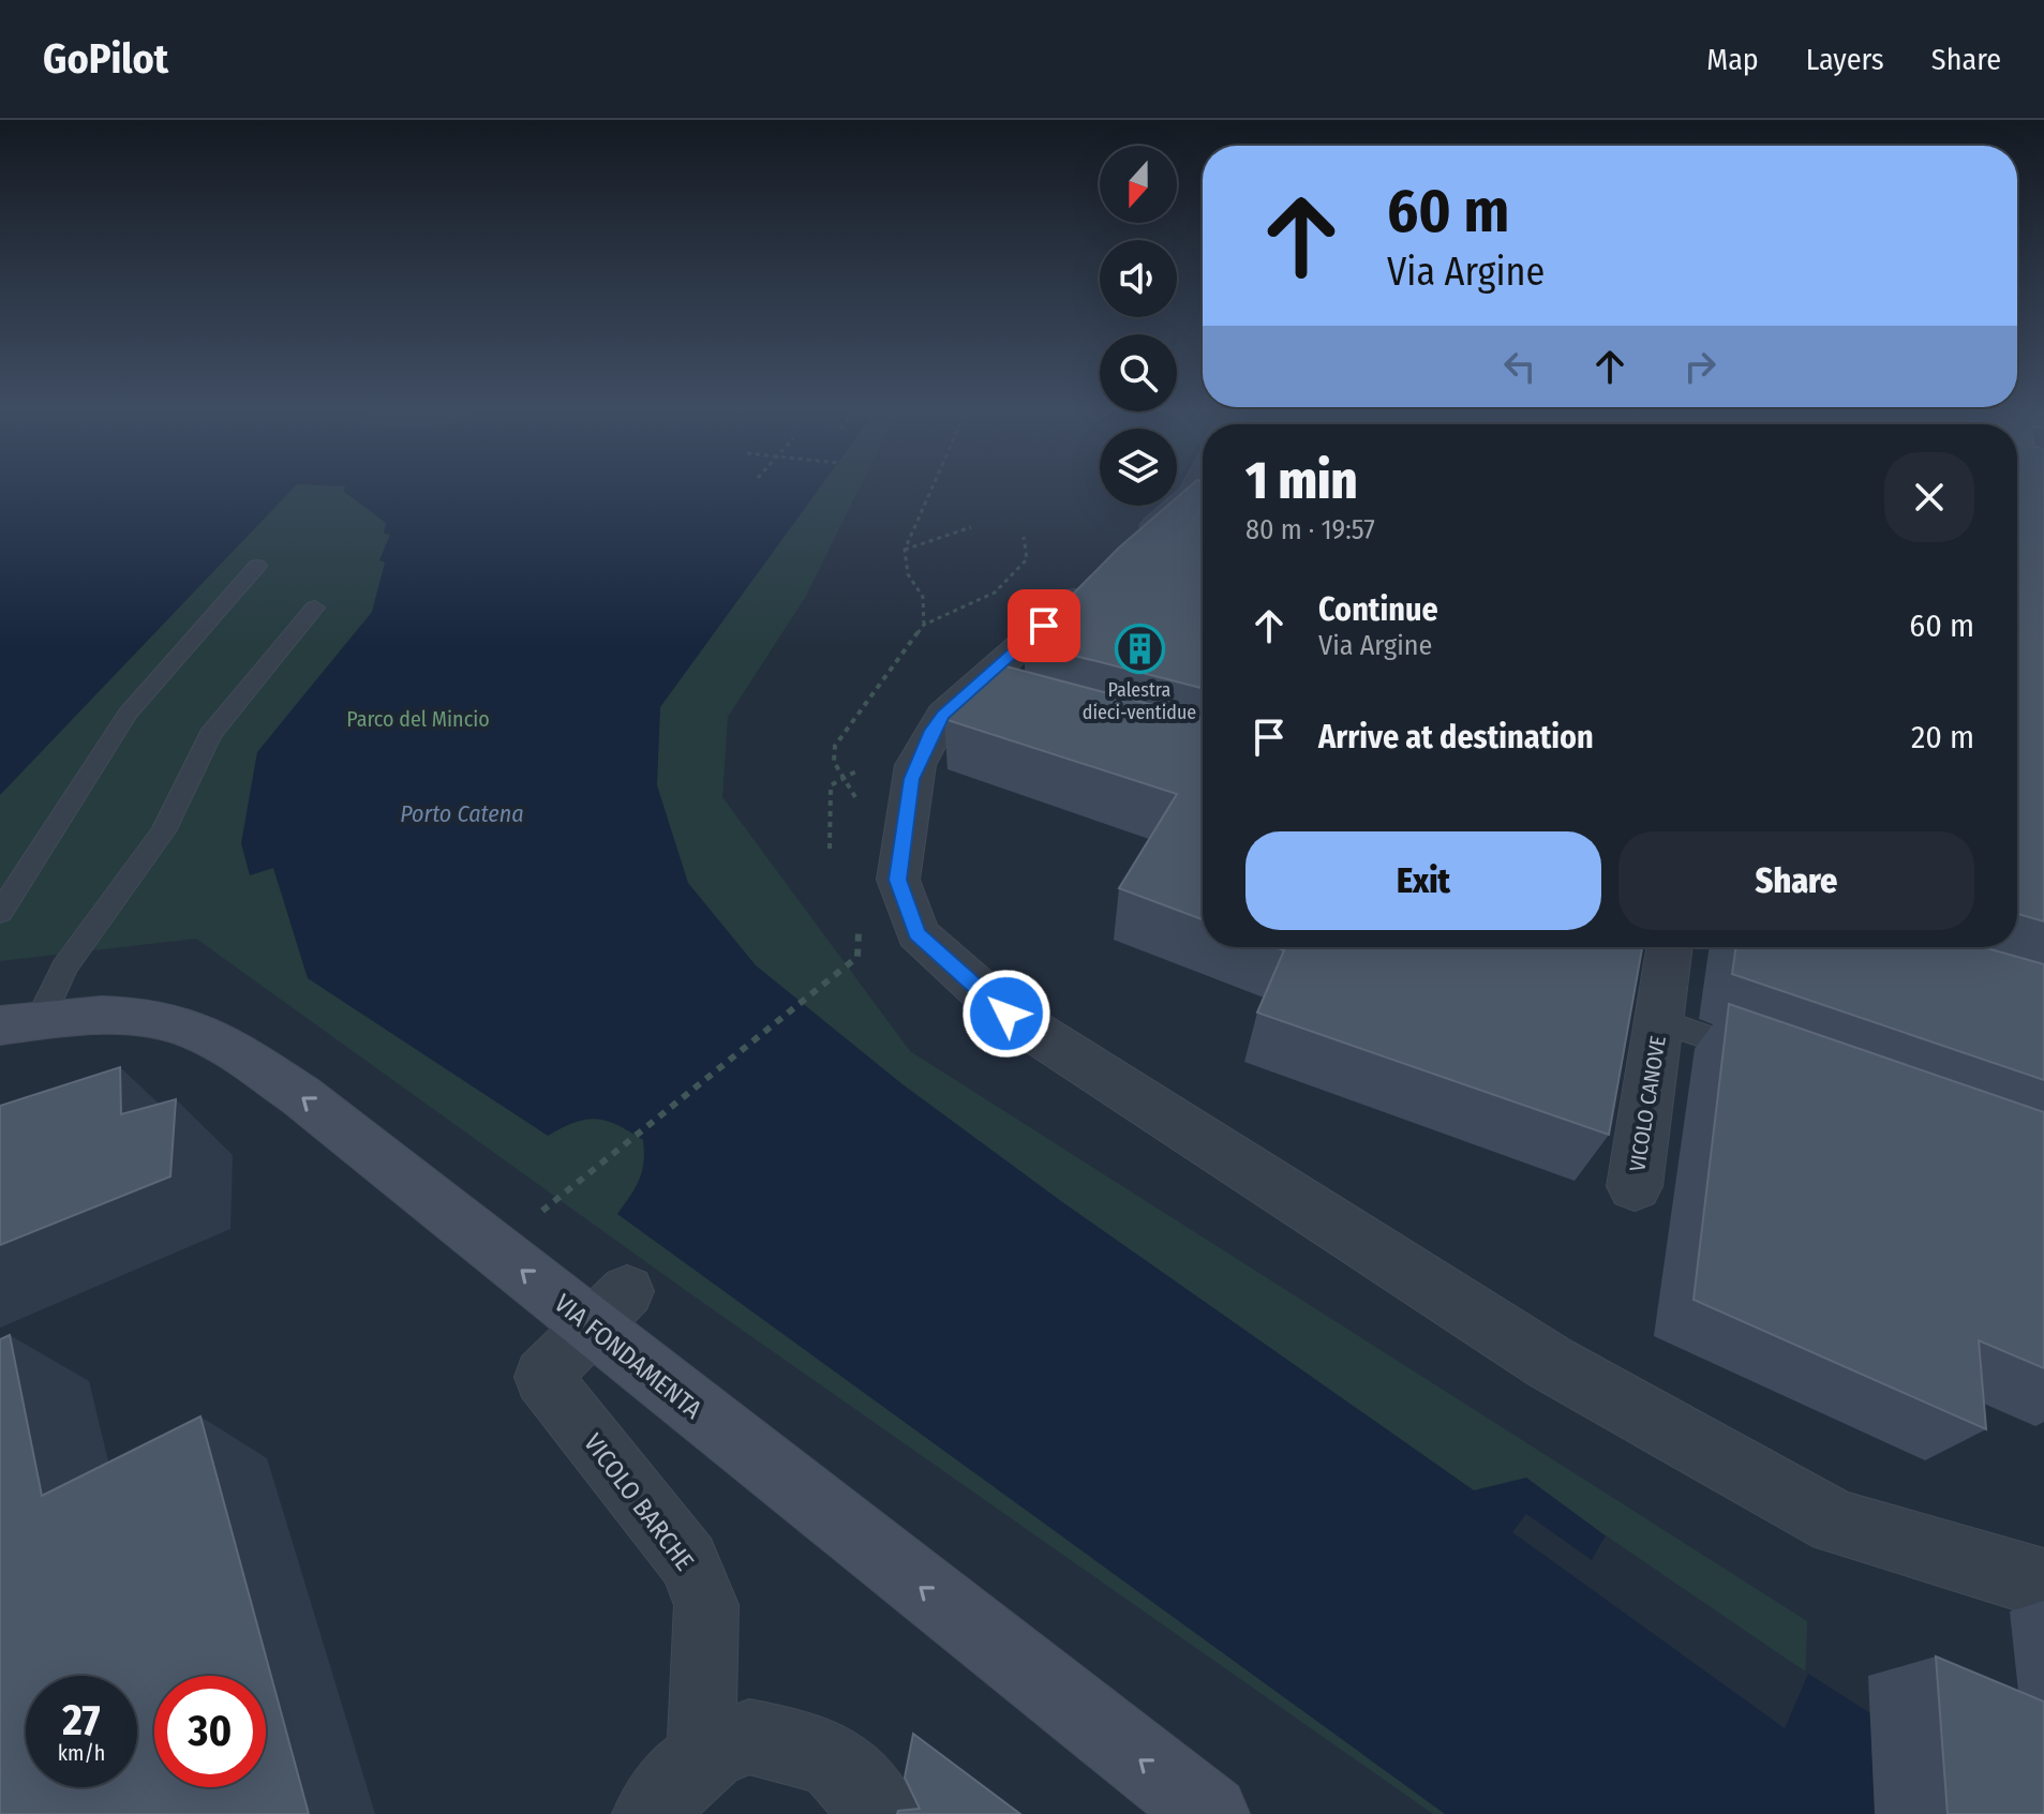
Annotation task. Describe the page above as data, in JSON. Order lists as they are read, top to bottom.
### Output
{
  "streets": {
    "main road": ["VIA FONDAMENTA"],
    "street": ["VICOLO CANOVE", "VICOLO BARCHE"]
  },
  "crossings": [
    ["VIA FONDAMENTA", "VICOLO BARCHE"]
  ],
  "one_way": ["VIA FONDAMENTA"],
  "water": ["Porto Catena"],
  "parks": ["Parco del Mincio"],
  "places": {
    "building": ["Palestra dieci-ventidue"]
  },
  "north": "bottom",
  "page": {
    "header": "GoPilot",
    "nav": ["Map", "Layers", "Share"],
    "turn": ["60 m", "Via Argine"],
    "heading": ["1 min", "80 m · 19:57"],
    "list": [
      {
        "name": "Continue",
        "note": "Via Argine",
        "value": "60 m"
      },
      {
        "name": "Arrive at destination",
        "value": "20 m"
      }
    ],
    "buttons": ["Exit", "Share"],
    "speed": "27 km/h",
    "limit": "30"
  }
}
